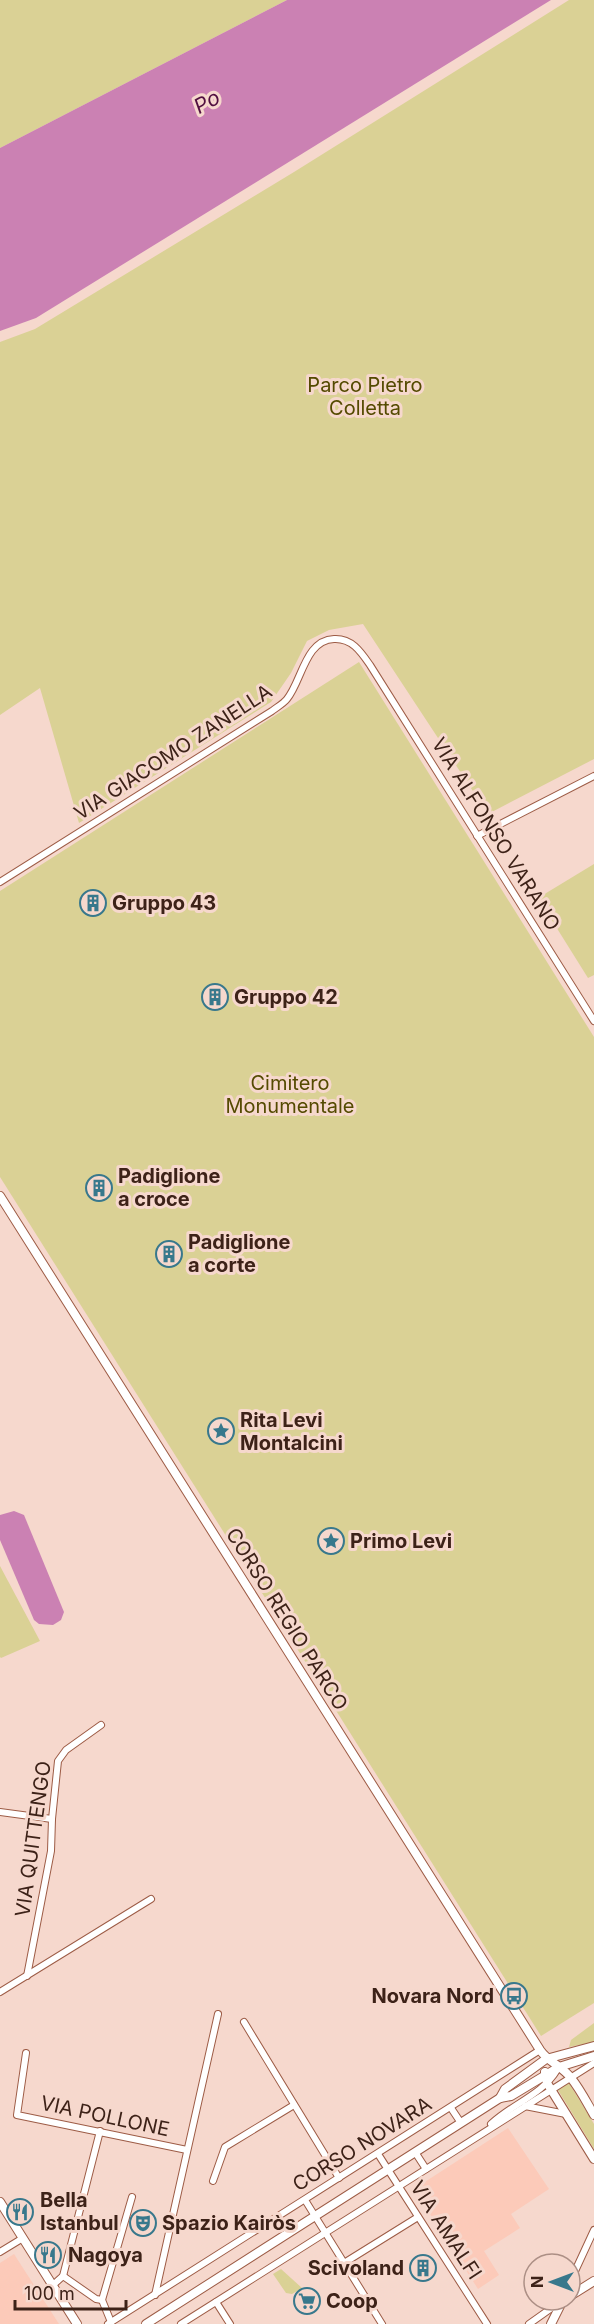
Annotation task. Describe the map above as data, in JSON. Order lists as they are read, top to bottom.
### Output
{
  "streets": {
    "street": [
      "VIA GIACOMO ZANELLA",
      "VIA ALFONSO VARANO",
      "CORSO REGIO PARCO",
      "VIA QUITTENGO",
      "VIA POLLONE",
      "CORSO NOVARA",
      "VIA AMALFI"
    ]
  },
  "crossings": [
    ["VIA GIACOMO ZANELLA", "VIA ALFONSO VARANO"],
    ["CORSO REGIO PARCO", "CORSO NOVARA"],
    ["CORSO NOVARA", "VIA AMALFI"]
  ],
  "water": ["Po"],
  "parks": ["Parco Pietro Colletta", "Cimitero Monumentale"],
  "places": {
    "building": [
      "Gruppo 43",
      "Gruppo 42",
      "Padiglione a croce",
      "Padiglione a corte",
      "Scivoland"
    ],
    "place": ["Rita Levi Montalcini", "Primo Levi"],
    "bus stop": ["Novara Nord"],
    "restaurant": ["Bella Istanbul", "Nagoya"],
    "theatre": ["Spazio Kairòs"],
    "supermarket": ["Coop"]
  },
  "scale_bar": "100 m",
  "north": "left"
}
